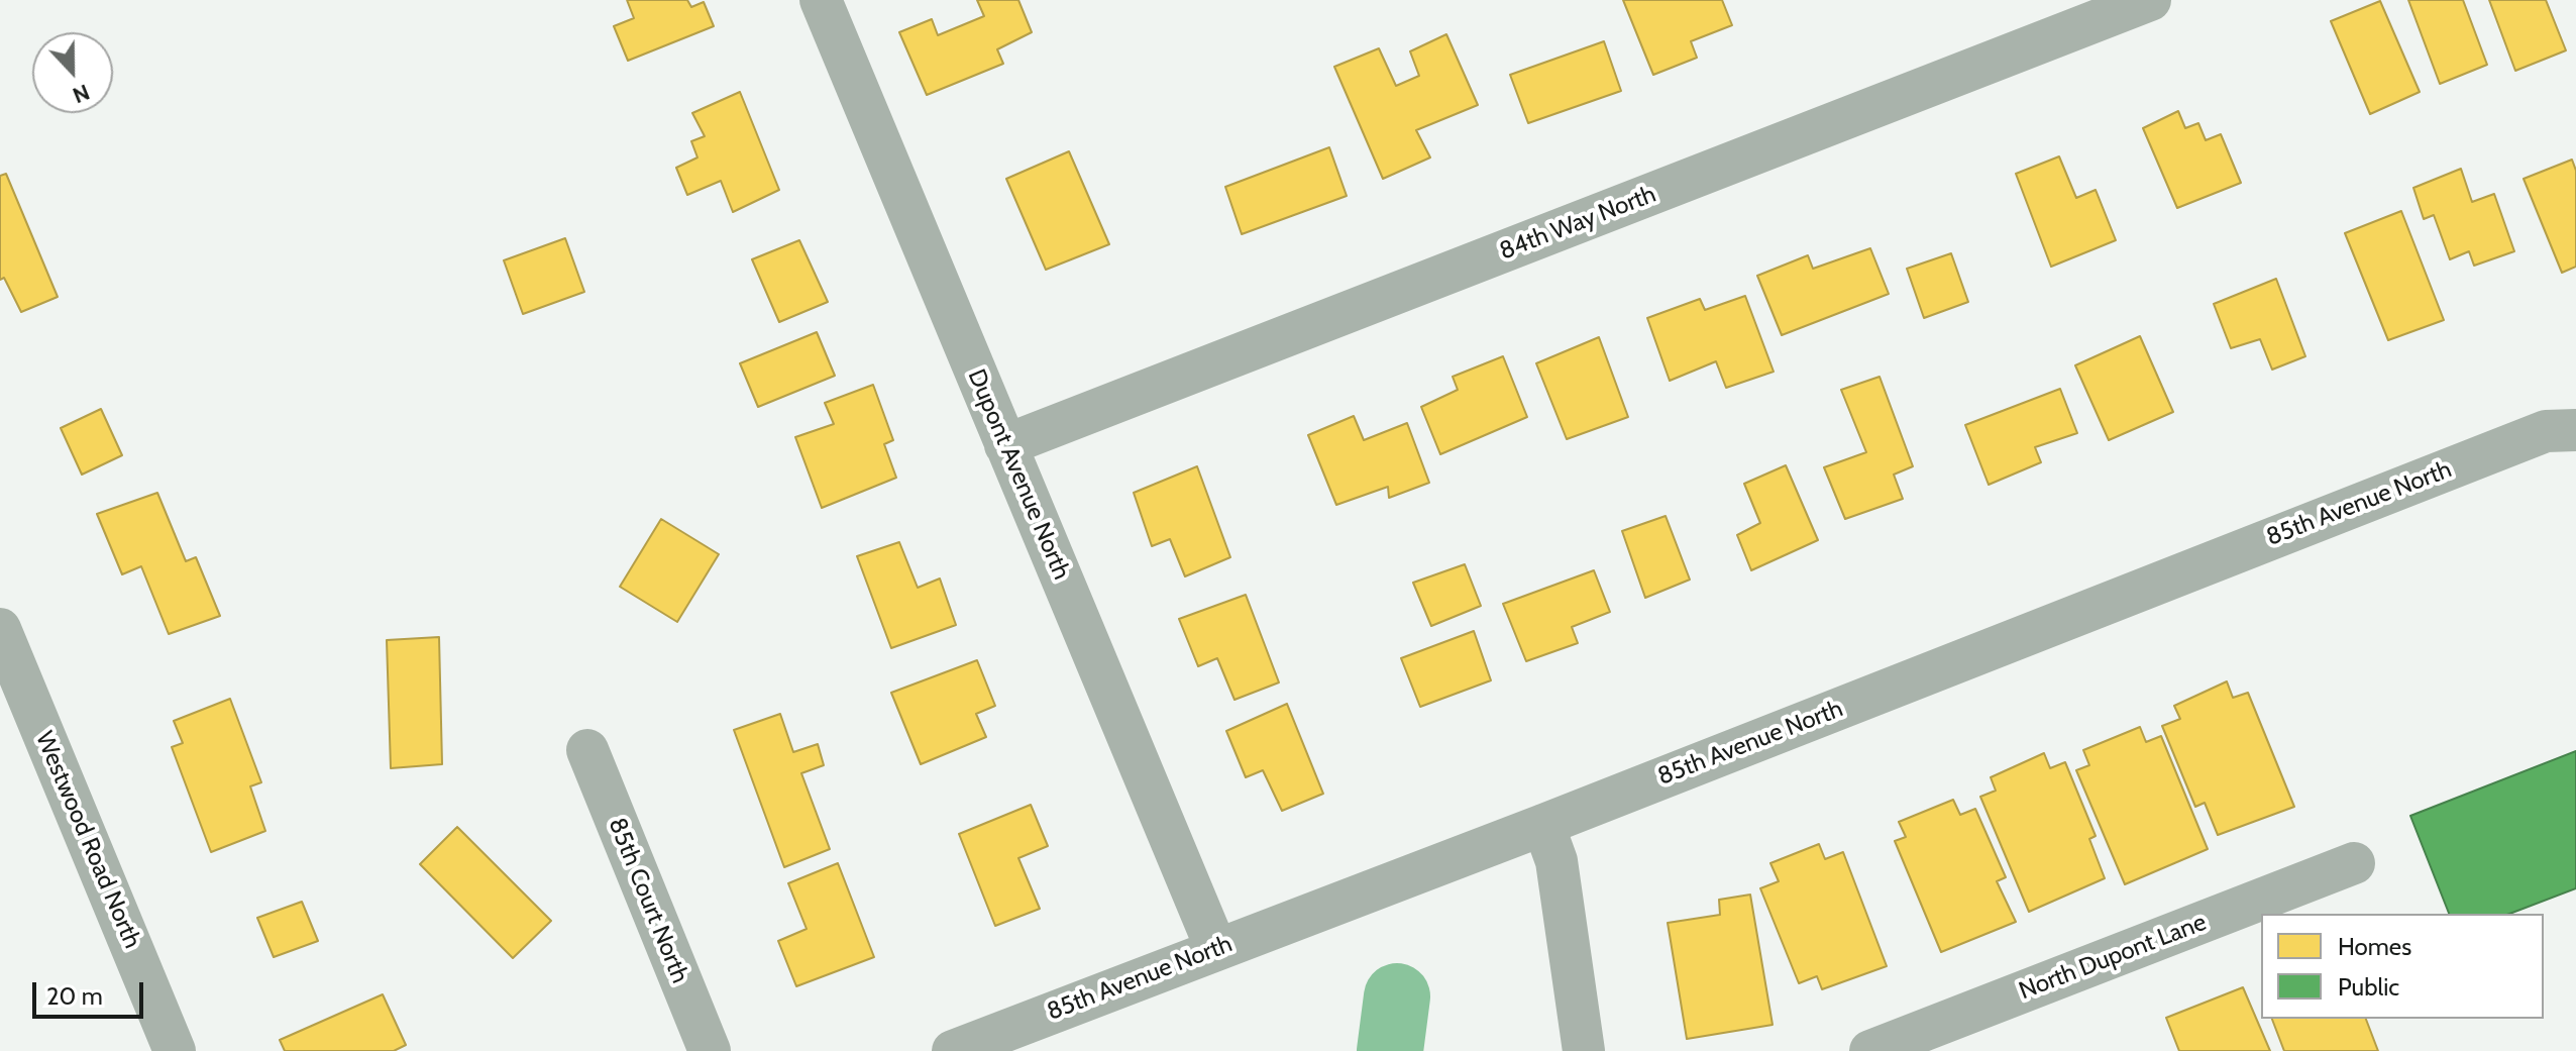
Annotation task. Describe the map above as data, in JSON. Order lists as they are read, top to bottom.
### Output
{
  "streets": {
    "street": [
      "84th Way North",
      "Dupont Avenue North",
      "85th Avenue North",
      "Westwood Road North",
      "85th Court North",
      "North Dupont Lane"
    ]
  },
  "crossings": [
    ["84th Way North", "Dupont Avenue North"],
    ["Dupont Avenue North", "85th Avenue North"]
  ],
  "legend": ["Homes", "Public"],
  "scale_bar": "20 m",
  "north": "bottom"
}
